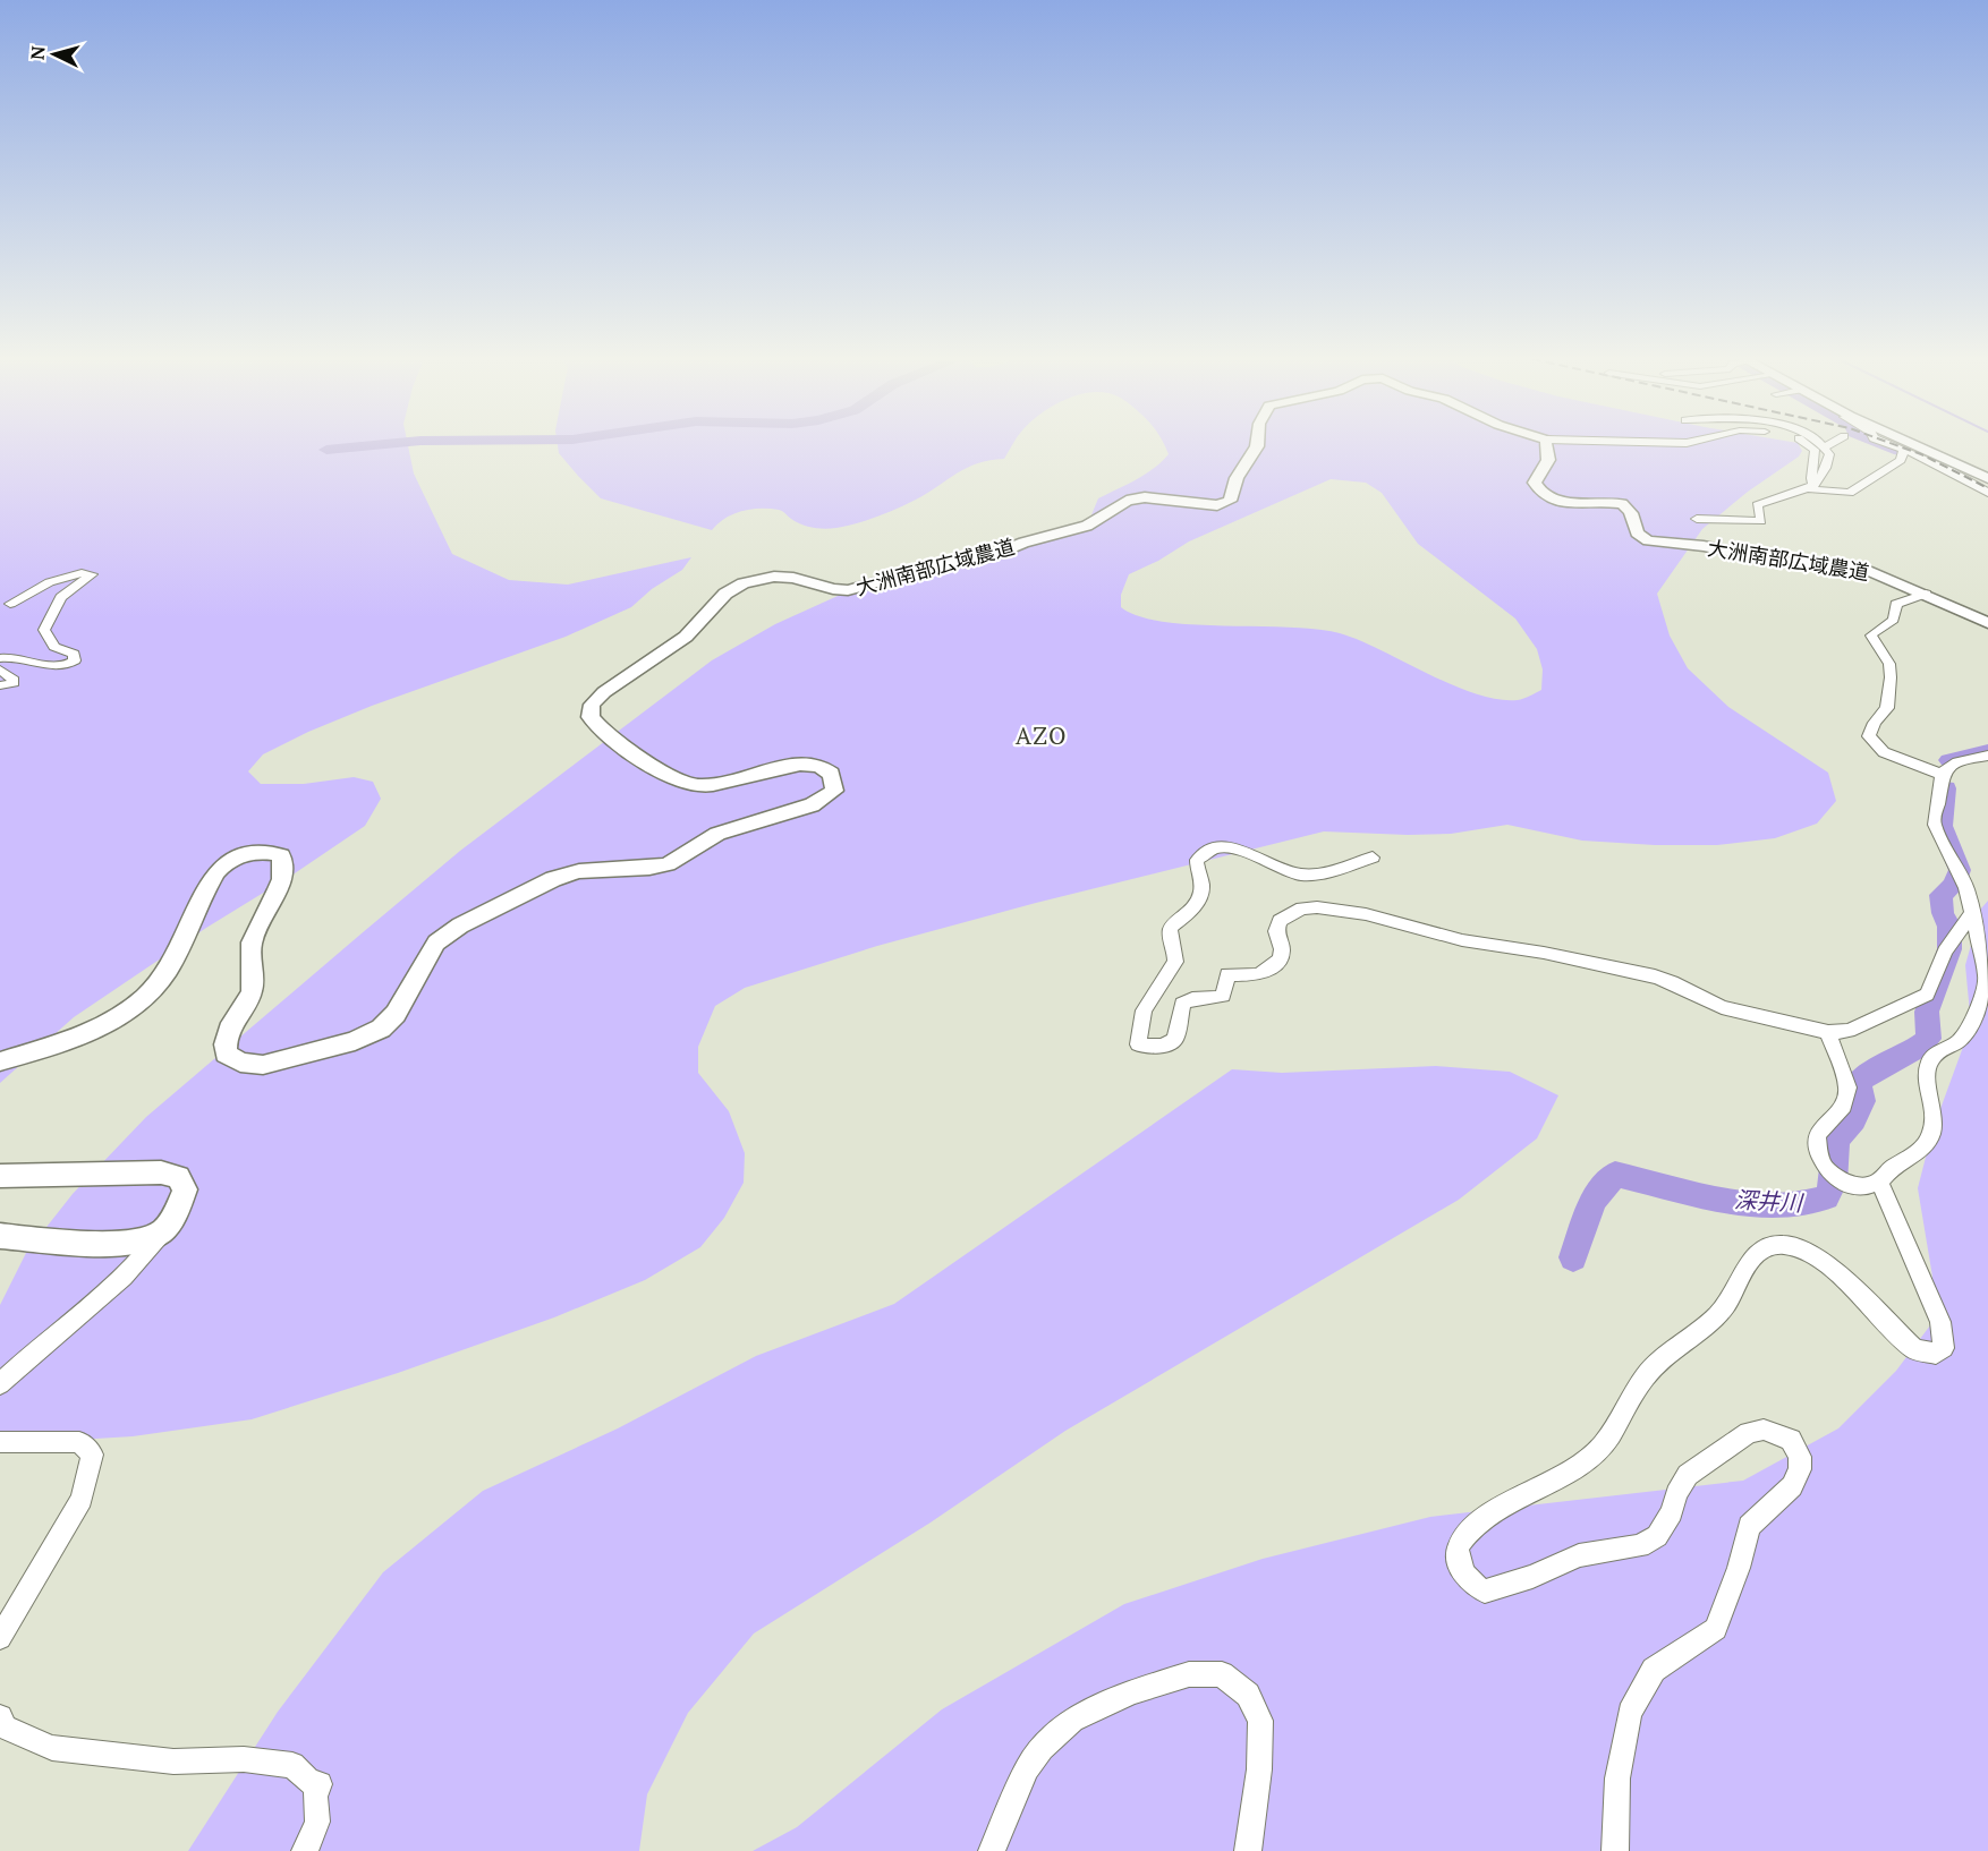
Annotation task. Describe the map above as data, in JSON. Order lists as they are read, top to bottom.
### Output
{
  "streets": {
    "street": ["大洲南部広域農道"]
  },
  "districts": ["AZO"],
  "water": ["深井川"],
  "north": "left"
}
